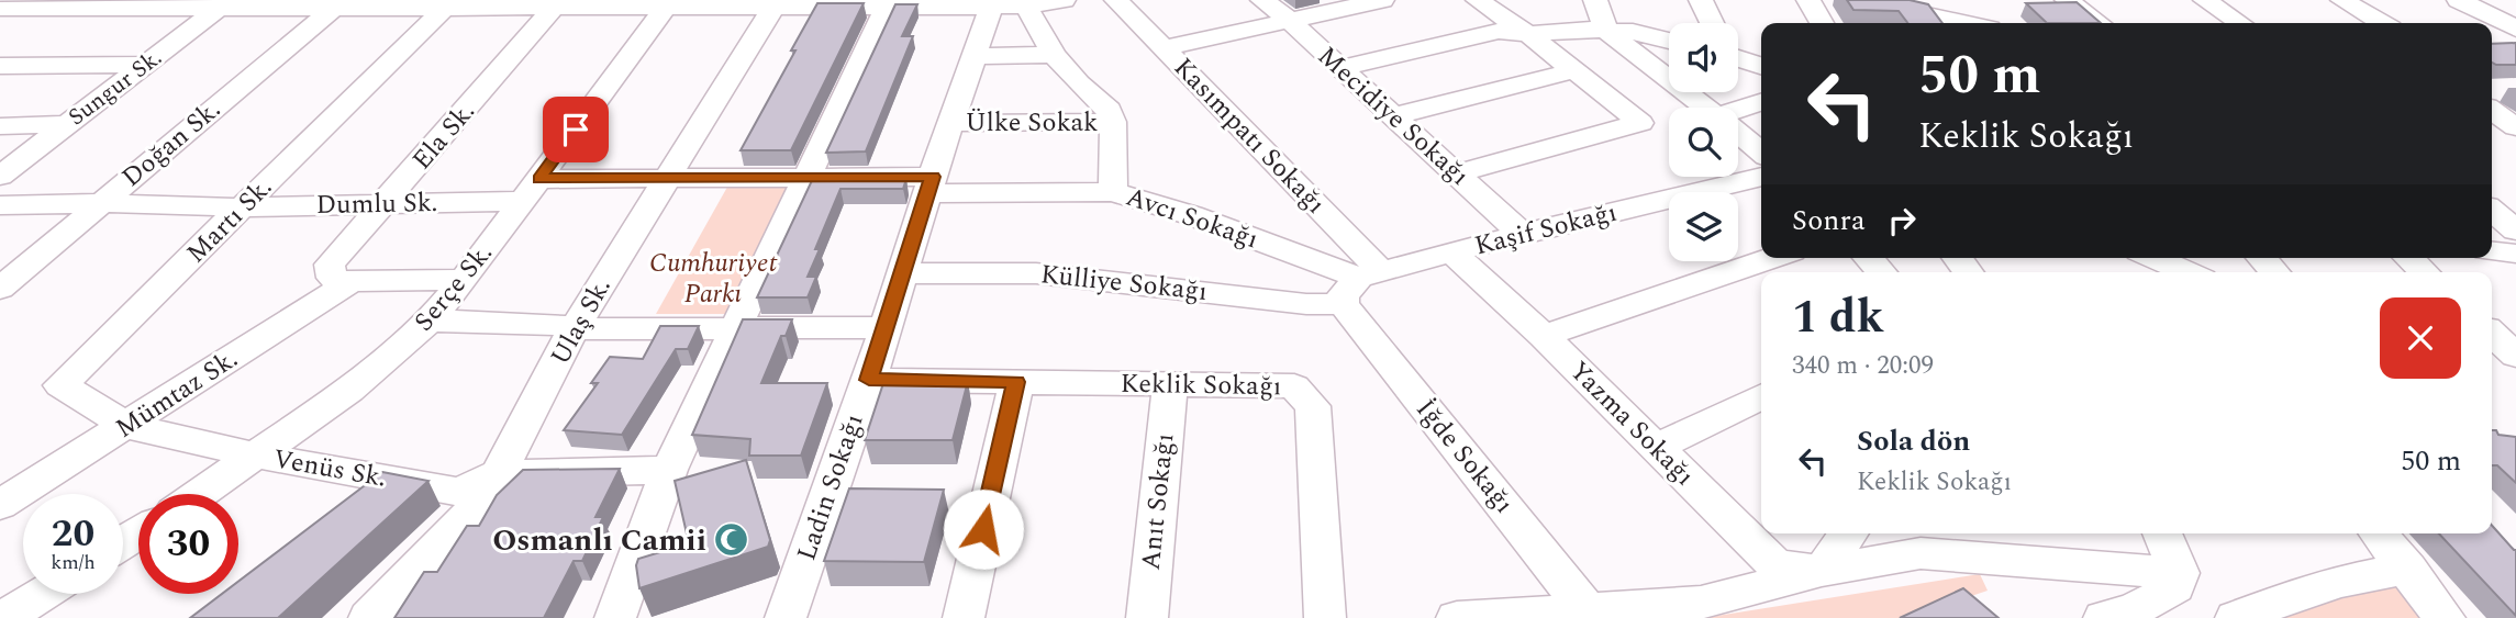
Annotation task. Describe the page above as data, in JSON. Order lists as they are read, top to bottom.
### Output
{
  "streets": {
    "street": [
      "Sungur Sk.",
      "Mecidiye Sokağı",
      "Ülke Sokak",
      "Ela Sk.",
      "Kasımpatı Sokağı",
      "Doğan Sk.",
      "Dumlu Sk.",
      "Avcı Sokağı",
      "Martı Sk.",
      "Kaşif Sokağı",
      "Külliye Sokağı",
      "Serçe Sk.",
      "Ulaş Sk.",
      "Keklik Sokağı",
      "Mümtaz Sk.",
      "Yazma Sokağı",
      "İğde Sokağı",
      "Venüs Sk.",
      "Ladin Sokağı",
      "Anıt Sokağı"
    ]
  },
  "crossings": [
    ["Mecidiye Sokağı", "Kaşif Sokağı"],
    ["Ülke Sokak", "Ladin Sokağı"],
    ["Ela Sk.", "Dumlu Sk."],
    ["Ela Sk.", "Mümtaz Sk."],
    ["Kasımpatı Sokağı", "Avcı Sokağı"],
    ["Kasımpatı Sokağı", "Kaşif Sokağı"],
    ["Kasımpatı Sokağı", "Külliye Sokağı"],
    ["Kasımpatı Sokağı", "İğde Sokağı"],
    ["Doğan Sk.", "Dumlu Sk."],
    ["Dumlu Sk.", "Avcı Sokağı"],
    ["Dumlu Sk.", "Martı Sk."],
    ["Dumlu Sk.", "Serçe Sk."],
    ["Dumlu Sk.", "Ulaş Sk."],
    ["Avcı Sokağı", "Kaşif Sokağı"],
    ["Avcı Sokağı", "Külliye Sokağı"],
    ["Avcı Sokağı", "Ulaş Sk."],
    ["Avcı Sokağı", "İğde Sokağı"],
    ["Avcı Sokağı", "Ladin Sokağı"],
    ["Martı Sk.", "Mümtaz Sk."],
    ["Martı Sk.", "Venüs Sk."],
    ["Kaşif Sokağı", "Külliye Sokağı"],
    ["Kaşif Sokağı", "Yazma Sokağı"],
    ["Kaşif Sokağı", "İğde Sokağı"],
    ["Külliye Sokağı", "İğde Sokağı"],
    ["Külliye Sokağı", "Ladin Sokağı"],
    ["Serçe Sk.", "Venüs Sk."],
    ["Ulaş Sk.", "Venüs Sk."],
    ["Keklik Sokağı", "Ladin Sokağı"],
    ["Keklik Sokağı", "Anıt Sokağı"],
    ["Mümtaz Sk.", "Venüs Sk."]
  ],
  "parks": ["Cumhuriyet Parkı"],
  "places": {
    "mosque": ["Osmanlı Camii"]
  },
  "page": {
    "turn": ["50 m", "Keklik Sokağı"],
    "then": "Sonra",
    "heading": ["1 dk", "340 m · 20:09"],
    "list": [
      {
        "name": "Sola dön",
        "note": "Keklik Sokağı",
        "value": "50 m"
      }
    ],
    "speed": "20 km/h",
    "limit": "30"
  }
}
